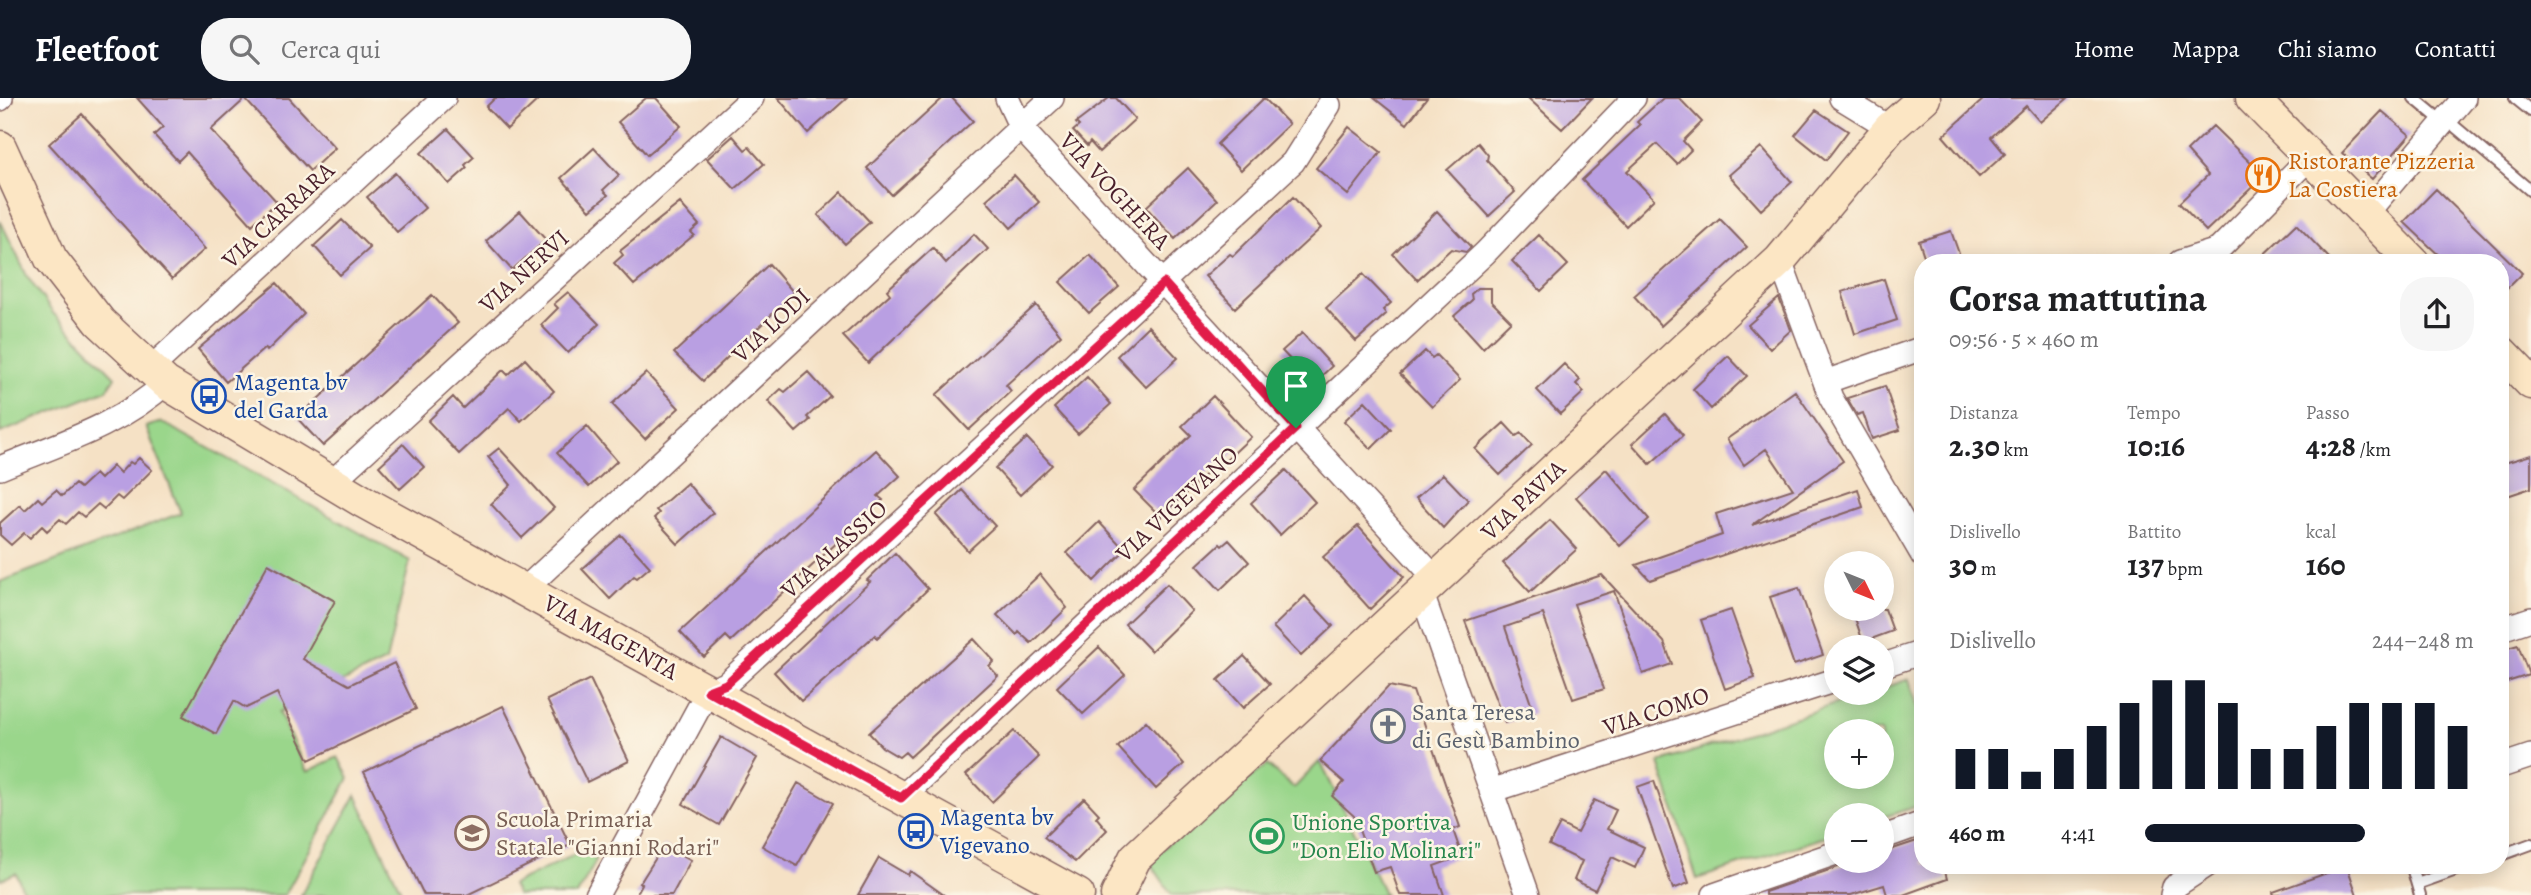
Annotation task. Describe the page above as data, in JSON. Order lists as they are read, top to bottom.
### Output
{
  "streets": {
    "street": [
      "VIA VOGHERA",
      "VIA CARRARA",
      "VIA NERVI",
      "VIA LODI",
      "VIA PAVIA",
      "VIA VIGEVANO",
      "VIA ALASSIO",
      "VIA MAGENTA",
      "VIA COMO"
    ]
  },
  "crossings": [
    ["VIA VOGHERA", "VIA LODI"],
    ["VIA VOGHERA", "VIA PAVIA"],
    ["VIA VOGHERA", "VIA VIGEVANO"],
    ["VIA VOGHERA", "VIA ALASSIO"],
    ["VIA CARRARA", "VIA MAGENTA"],
    ["VIA NERVI", "VIA MAGENTA"],
    ["VIA LODI", "VIA MAGENTA"],
    ["VIA VIGEVANO", "VIA MAGENTA"],
    ["VIA ALASSIO", "VIA MAGENTA"]
  ],
  "places": {
    "restaurant": ["Ristorante Pizzeria La Costiera"],
    "bus stop": ["Magenta bv del Garda", "Magenta bv Vigevano"],
    "church": ["Santa Teresa di Gesù Bambino"],
    "school or university": ["Scuola Primaria Statale \"Gianni Rodari\""],
    "sports": ["Unione Sportiva \"Don Elio Molinari\""]
  },
  "north": "bottom right",
  "page": {
    "header": "Fleetfoot",
    "search": "Cerca qui",
    "nav": [
      "Home",
      "Mappa",
      "Chi siamo",
      "Contatti"
    ],
    "heading": ["Corsa mattutina", "09:56 · 5 × 460 m"],
    "stats": [
      ["Distanza", "2.30 km"],
      ["Tempo", "10:16"],
      ["Passo", "4:28 /km"],
      ["Dislivello", "30 m"],
      ["Battito", "137 bpm"],
      ["kcal", "160"]
    ],
    "map_buttons": ["+", "−"],
    "chart": ["Dislivello", "244–248 m"],
    "list": [
      {
        "name": "460 m",
        "note": "4:41"
      }
    ]
  }
}
